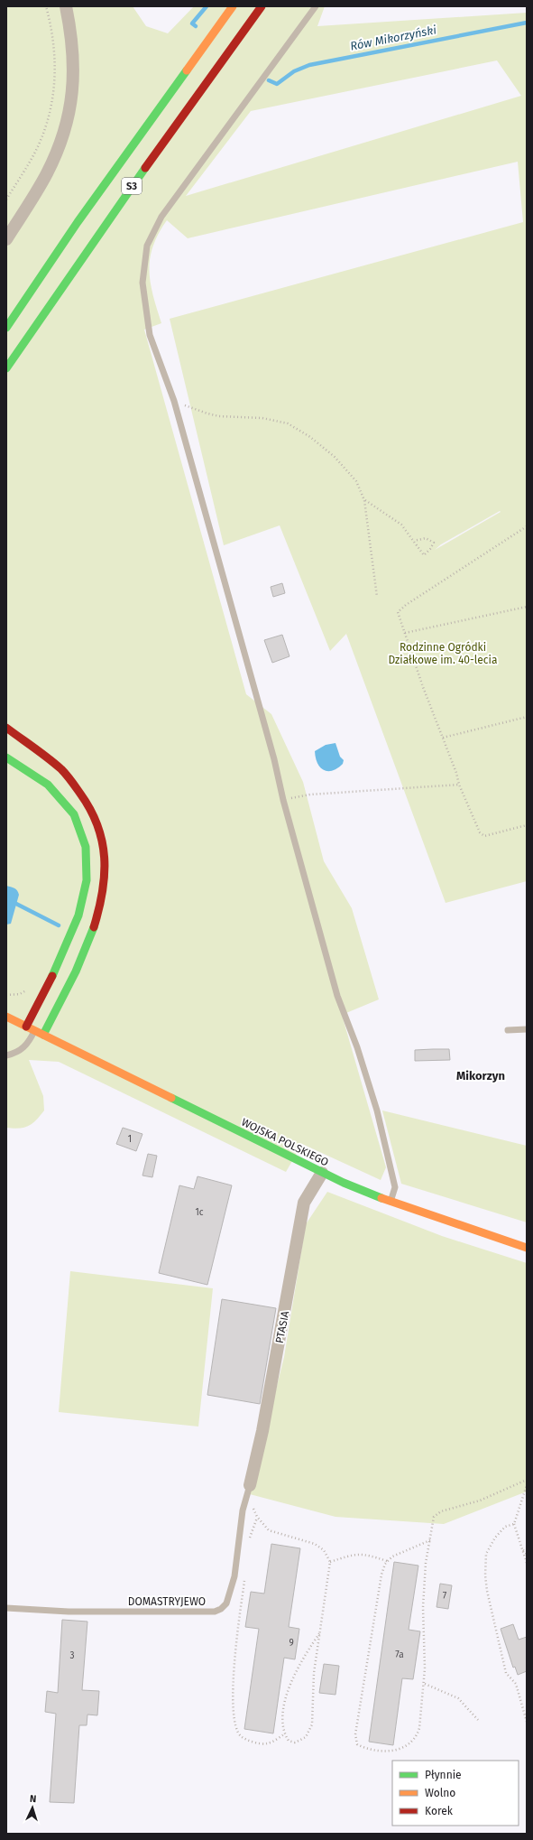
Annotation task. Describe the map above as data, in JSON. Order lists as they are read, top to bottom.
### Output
{
  "streets": {
    "main road": ["S3", "WOJSKA POLSKIEGO"],
    "street": ["PTASIA"],
    "lane": ["DOMASTRYJEWO"]
  },
  "crossings": [
    ["WOJSKA POLSKIEGO", "PTASIA"],
    ["PTASIA", "DOMASTRYJEWO"]
  ],
  "districts": ["Mikorzyn"],
  "water": ["Rów Mikorzyński"],
  "parks": ["Rodzinne Ogródki Działkowe im. 40-lecia"],
  "house_numbers": [
    "1",
    "1c",
    "7",
    "9",
    "7a",
    "3"
  ],
  "legend": ["Płynnie", "Wolno", "Korek"],
  "north": "top"
}
